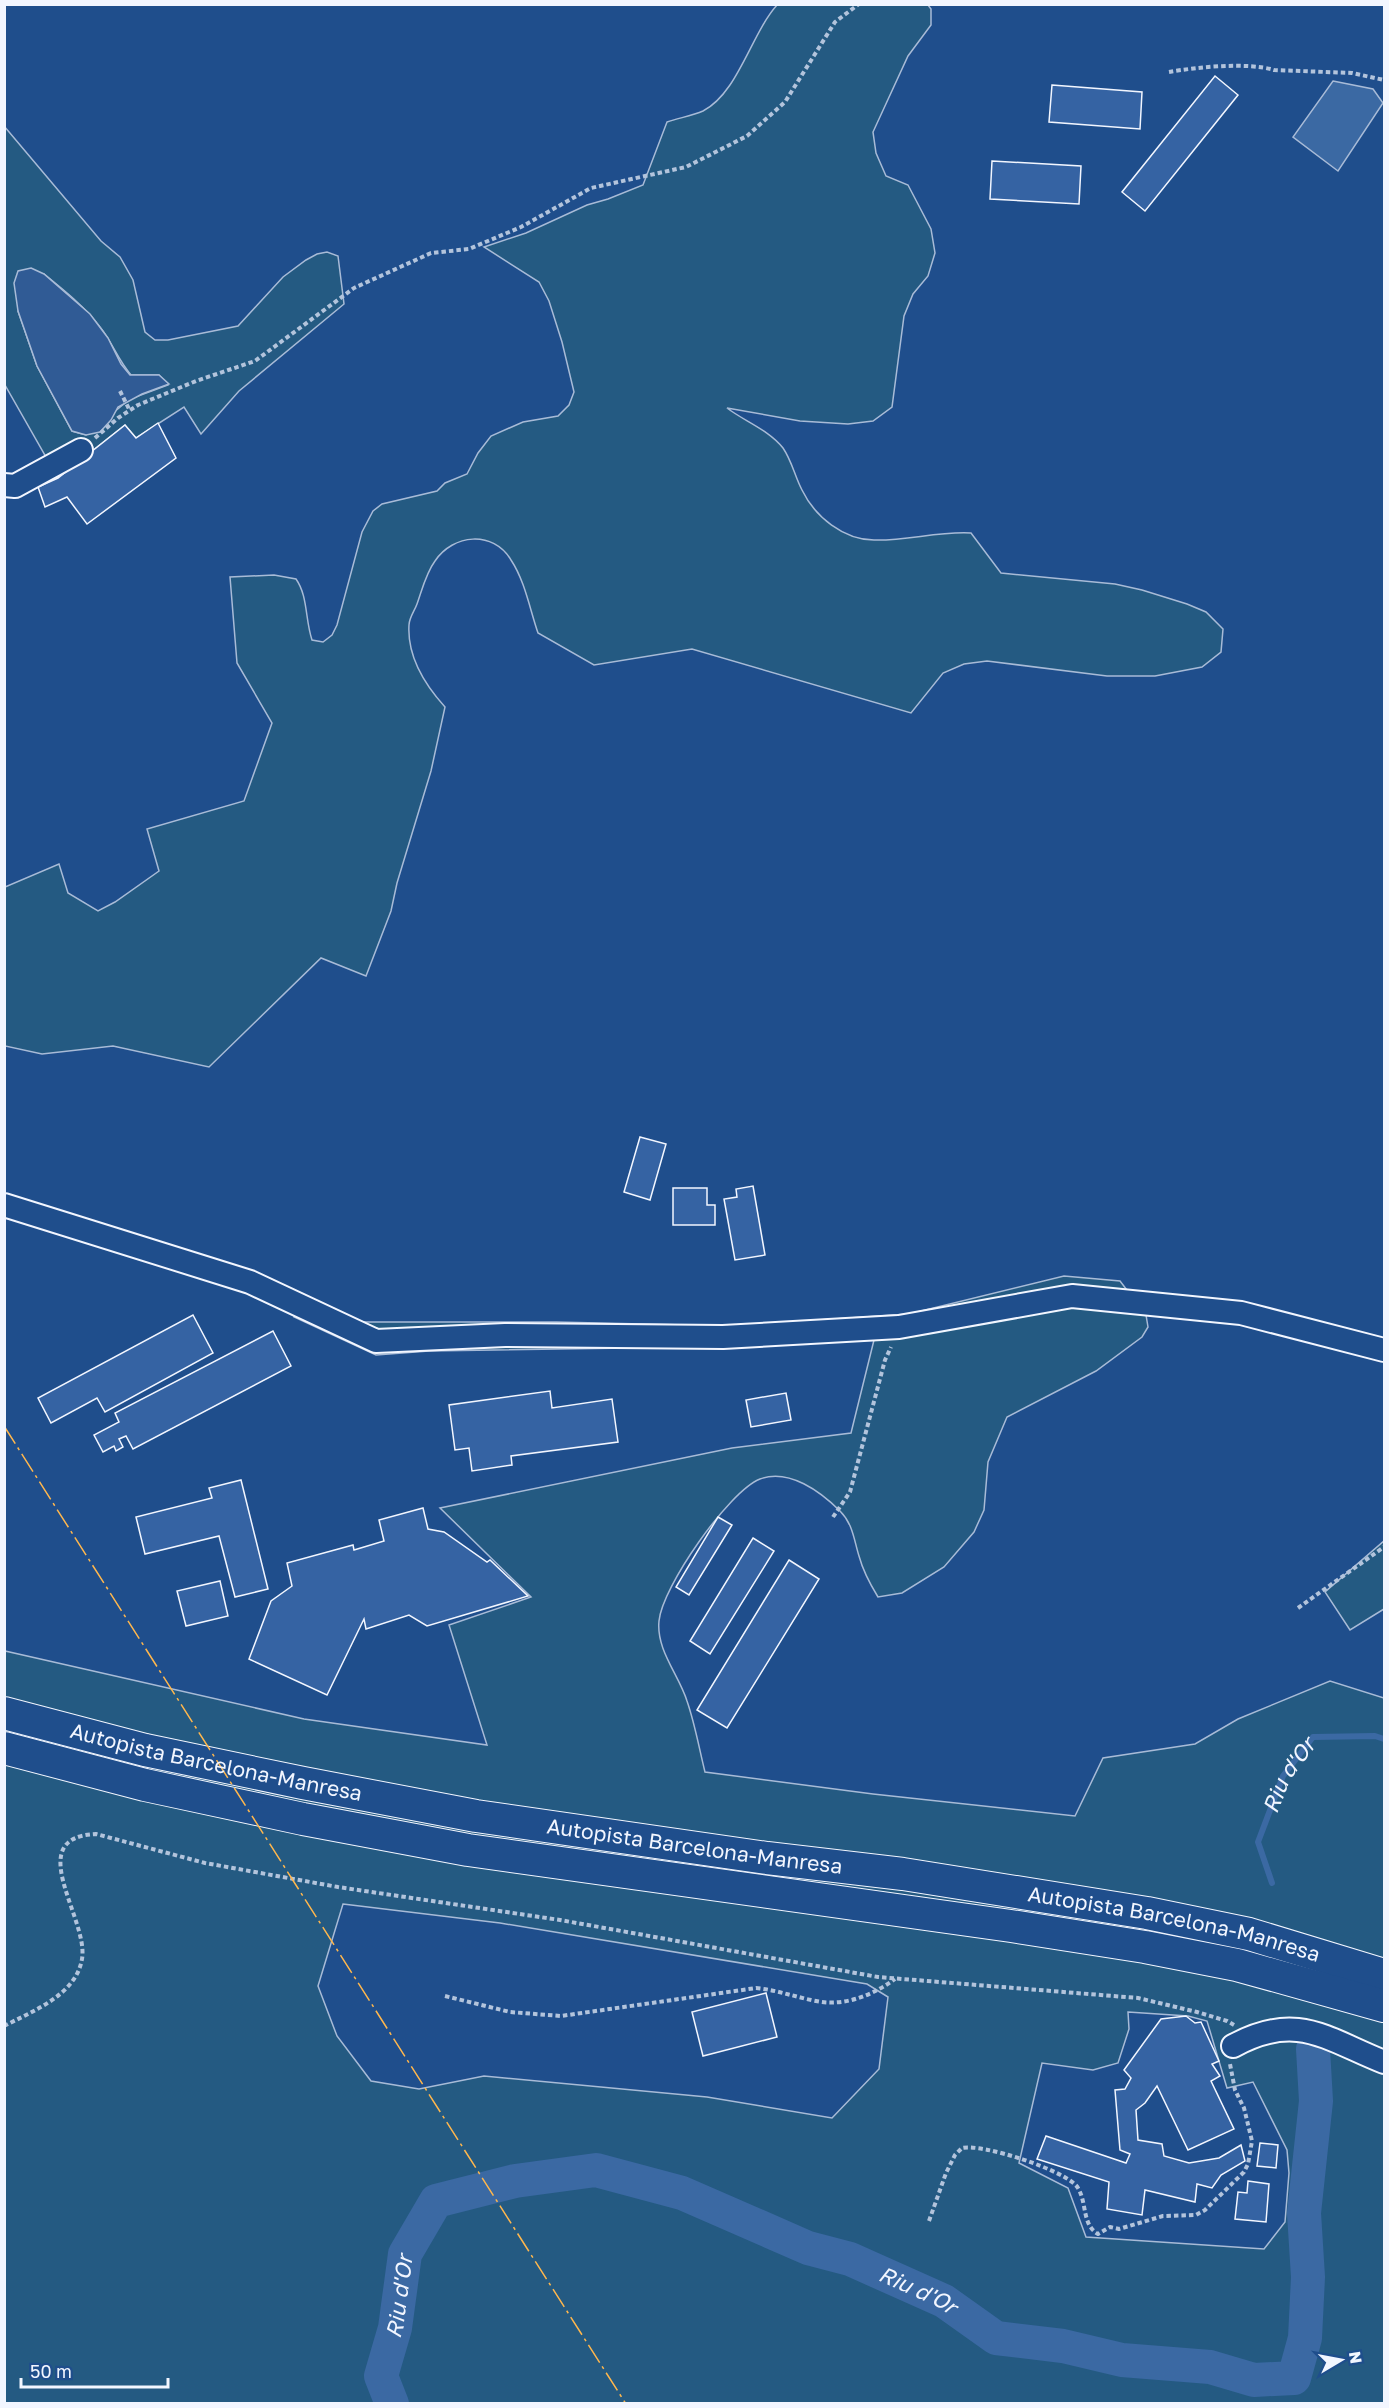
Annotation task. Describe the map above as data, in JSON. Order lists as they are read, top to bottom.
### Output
{
  "streets": {
    "highway": ["Autopista Barcelona-Manresa"]
  },
  "water": ["Riu d'Or"],
  "scale_bar": "50 m",
  "north": "right"
}
